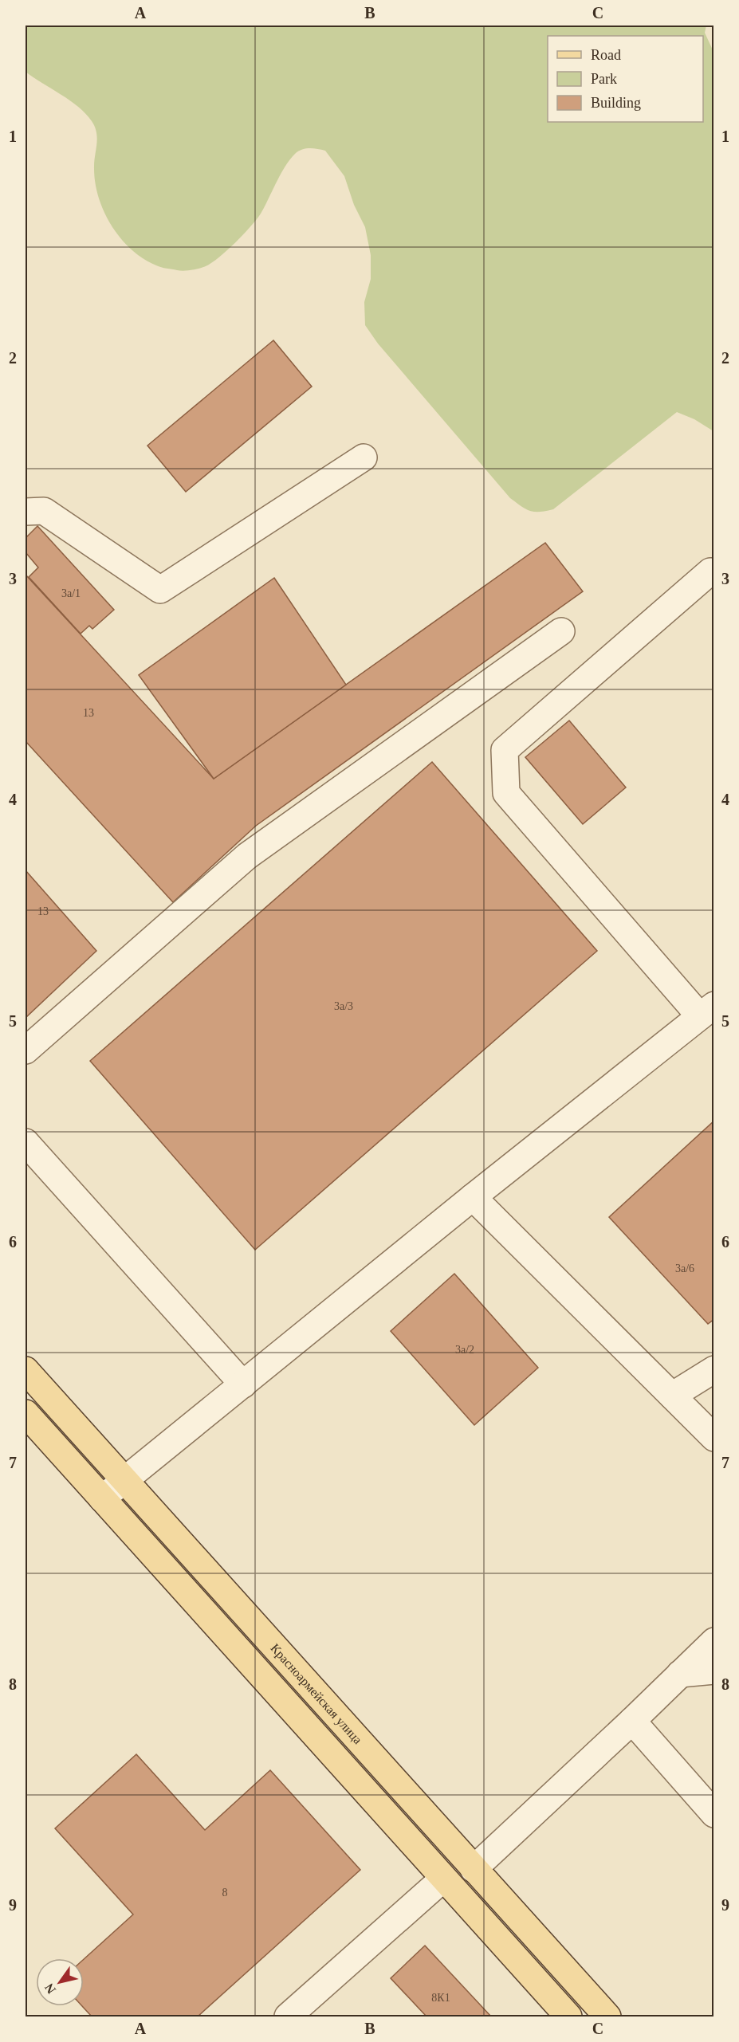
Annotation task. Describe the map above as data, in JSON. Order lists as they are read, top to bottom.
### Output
{
  "streets": {
    "main road": ["Красноармейская улица"]
  },
  "house_numbers": [
    "3а/1",
    "13",
    "13",
    "3а/3",
    "3а/6",
    "3а/2",
    "8",
    "8К1"
  ],
  "legend": ["Road", "Park", "Building"],
  "north": "bottom left",
  "grid": {
    "columns": ["A", "B", "C"],
    "rows": [
      "1",
      "2",
      "3",
      "4",
      "5",
      "6",
      "7",
      "8",
      "9"
    ]
  }
}
